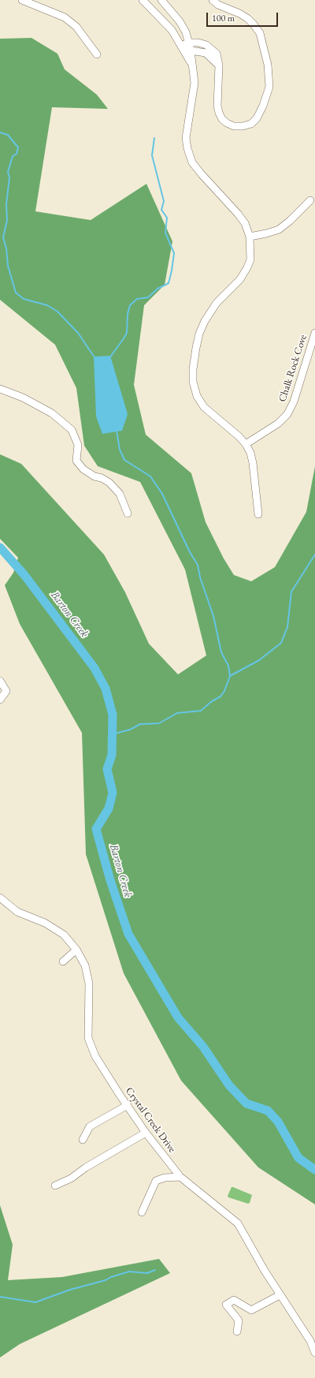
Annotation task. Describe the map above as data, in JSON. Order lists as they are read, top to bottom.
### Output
{
  "streets": {
    "street": ["Chalk Rock Cove", "Crystal Creek Drive"]
  },
  "water": ["Barton Creek"],
  "scale_bar": "100 m"
}
